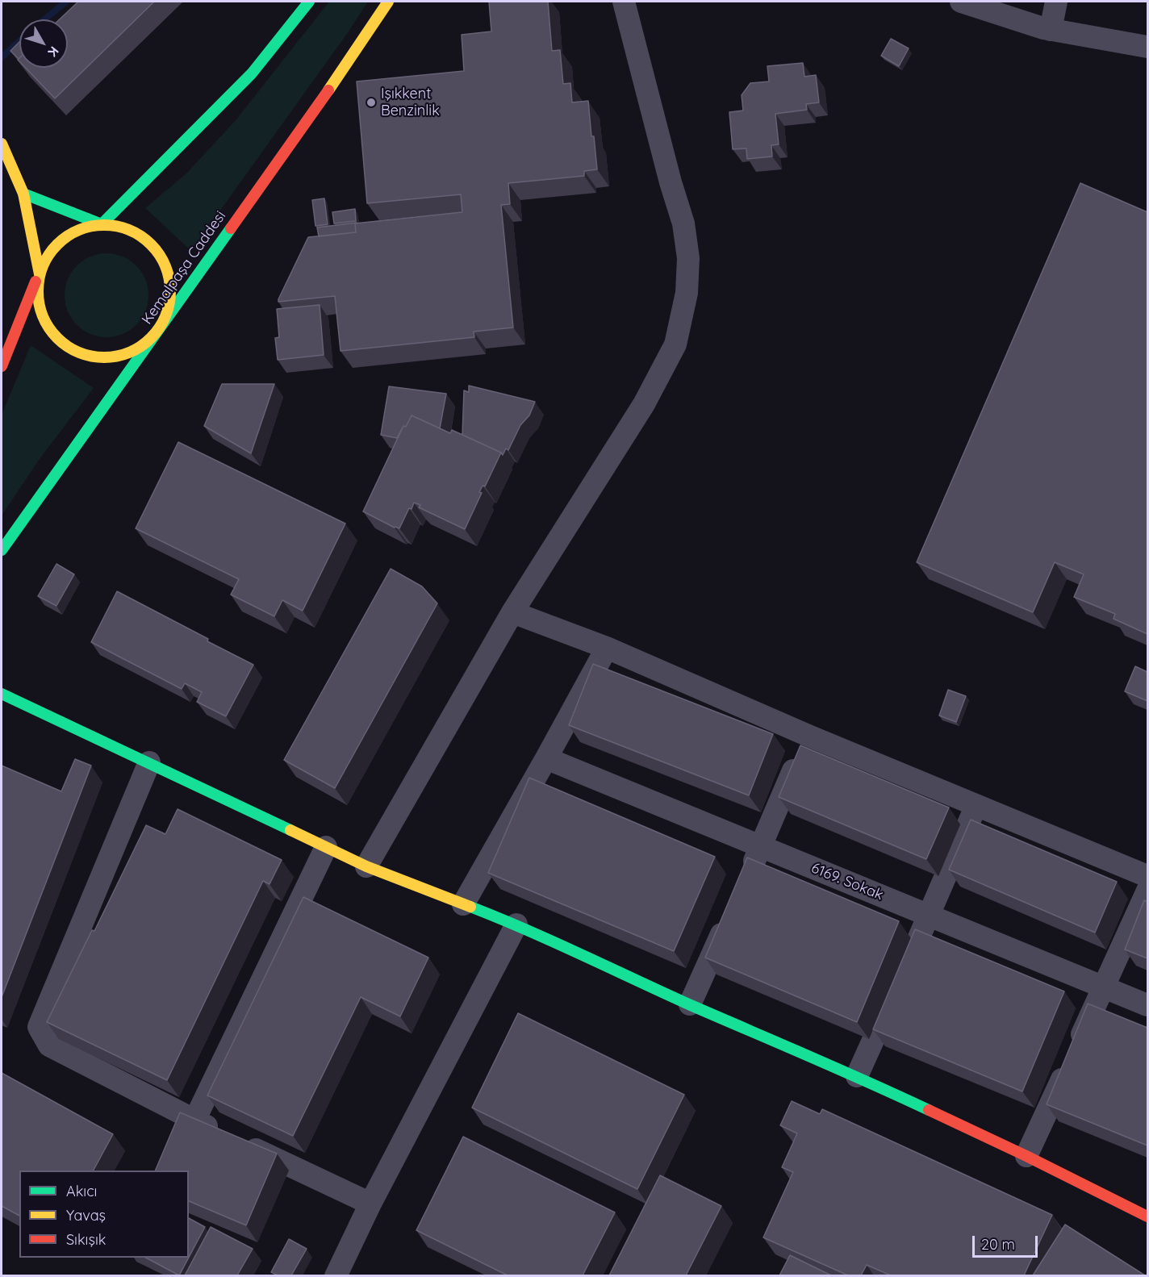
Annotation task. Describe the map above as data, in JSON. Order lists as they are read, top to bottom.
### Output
{
  "streets": {
    "main road": ["Kemalpaşa Caddesi"],
    "street": ["6169. Sokak"]
  },
  "places": ["Işıkkent Benzinlik"],
  "legend": ["Akıcı", "Yavaş", "Sıkışık"],
  "scale_bar": "20 m",
  "north": "bottom right"
}
